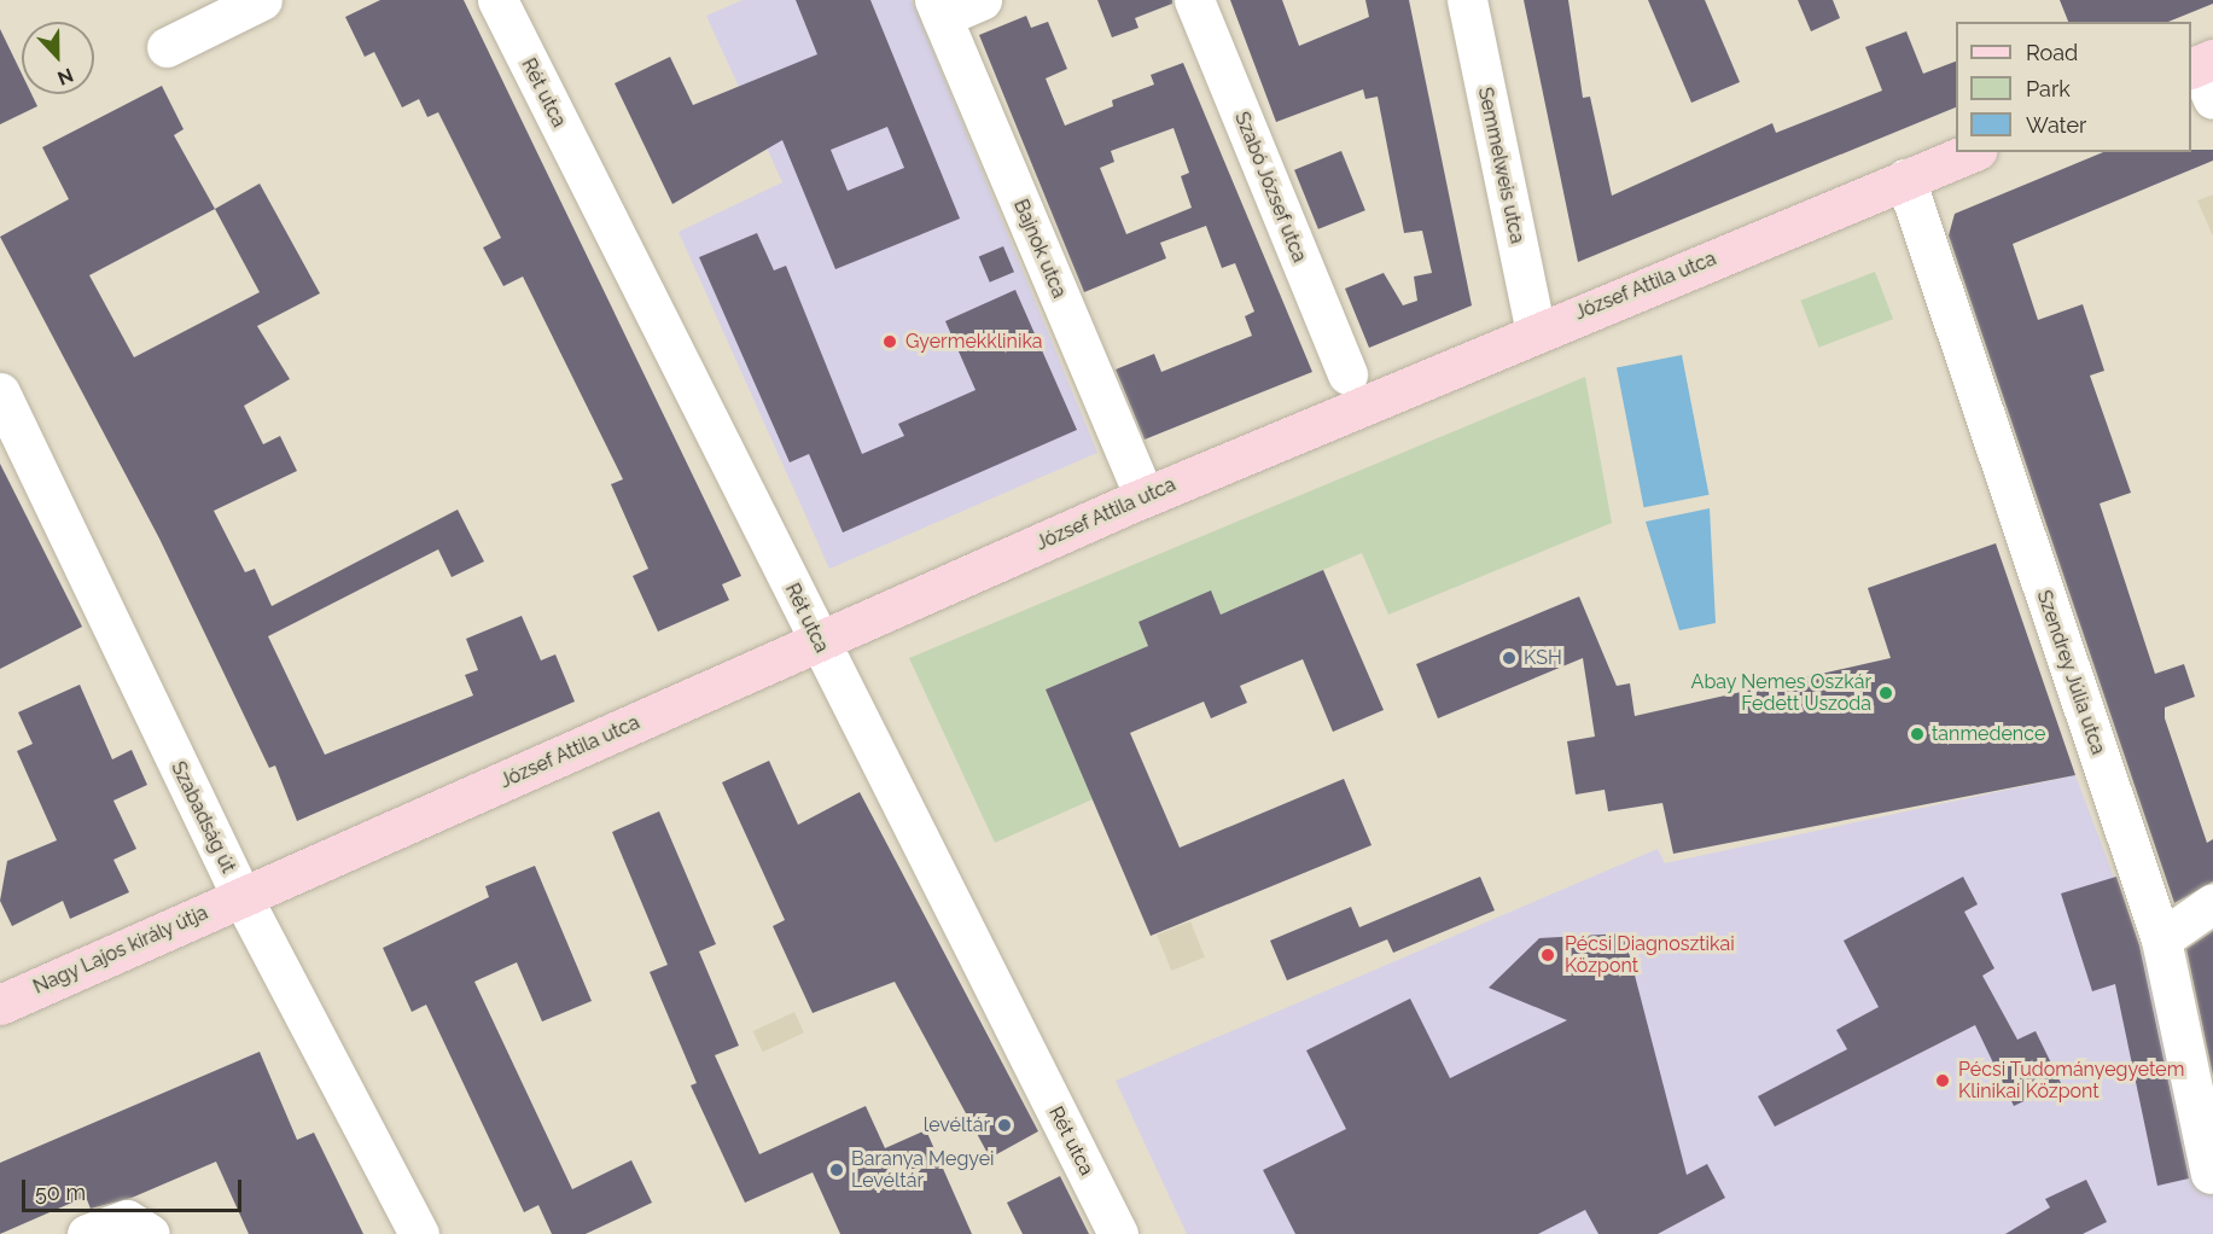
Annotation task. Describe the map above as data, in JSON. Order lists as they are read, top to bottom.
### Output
{
  "streets": {
    "main road": ["József Attila utca", "Nagy Lajos király útja"],
    "street": [
      "Rét utca",
      "Semmelweis utca",
      "Szabó József utca",
      "Bajnok utca",
      "Szendrey Júlia utca",
      "Szabadság út"
    ]
  },
  "crossings": [
    ["Rét utca", "József Attila utca"],
    ["Semmelweis utca", "József Attila utca"],
    ["Bajnok utca", "József Attila utca"],
    ["József Attila utca", "Szendrey Júlia utca"],
    ["József Attila utca", "Szabadság út"],
    ["József Attila utca", "Nagy Lajos király útja"],
    ["Szabadság út", "Nagy Lajos király útja"]
  ],
  "places": [
    "Gyermekklinika",
    "KSH",
    "Abay Nemes Oszkár Fedett Uszoda",
    "tanmedence",
    "Pécsi Diagnosztikai Központ",
    "Pécsi Tudományegyetem Klinikai Központ",
    "levéltár",
    "Baranya Megyei Levéltár"
  ],
  "legend": ["Road", "Park", "Water"],
  "scale_bar": "50 m",
  "north": "bottom"
}
